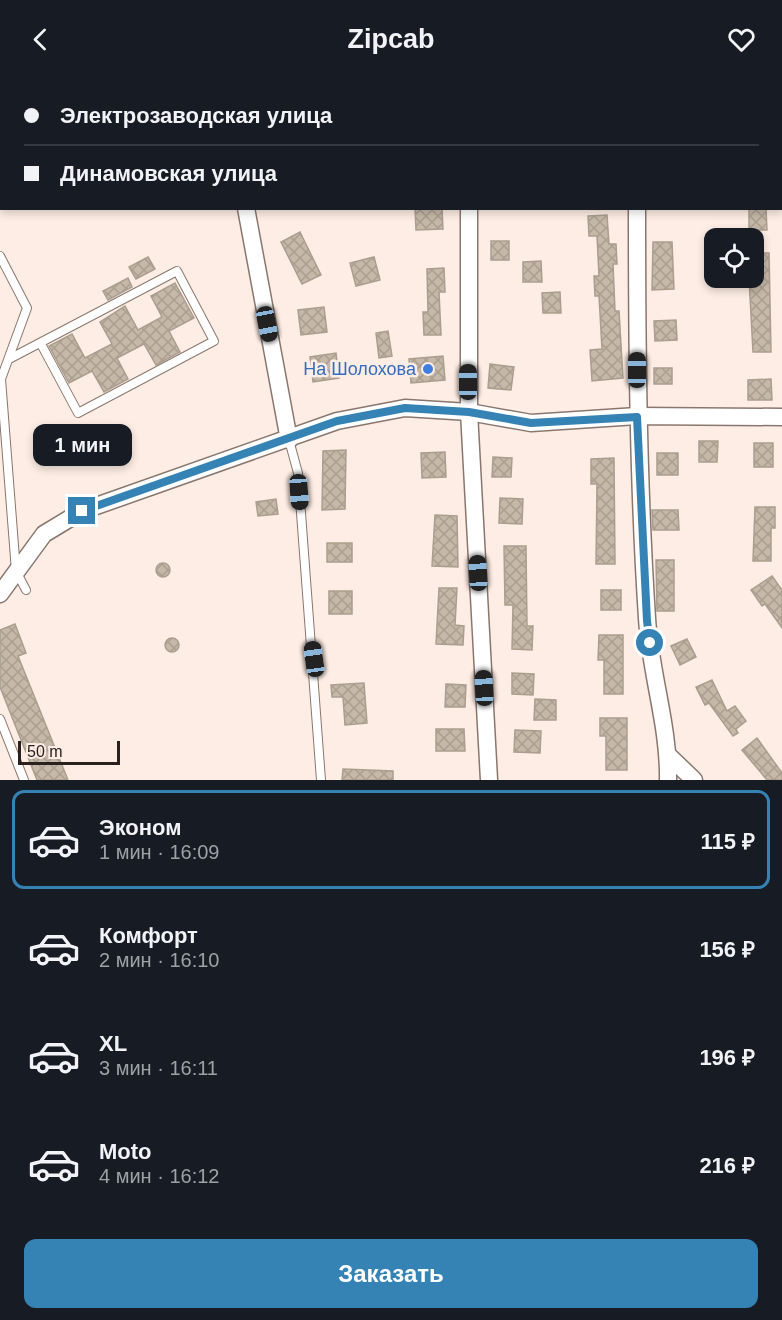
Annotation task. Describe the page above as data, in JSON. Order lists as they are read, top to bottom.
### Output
{
  "places": ["На Шолохова"],
  "scale_bar": "50 m",
  "page": {
    "header": "Zipcab",
    "banner": ["Электрозаводская улица", "Динамовская улица"],
    "bubble": "1 мин",
    "scale": "50 m",
    "list": [
      {
        "name": "Эконом",
        "note": "1 мин · 16:09",
        "value": "115 ₽"
      },
      {
        "name": "Комфорт",
        "note": "2 мин · 16:10",
        "value": "156 ₽"
      },
      {
        "name": "XL",
        "note": "3 мин · 16:11",
        "value": "196 ₽"
      },
      {
        "name": "Moto",
        "note": "4 мин · 16:12",
        "value": "216 ₽"
      }
    ],
    "buttons": "Заказать"
  }
}
